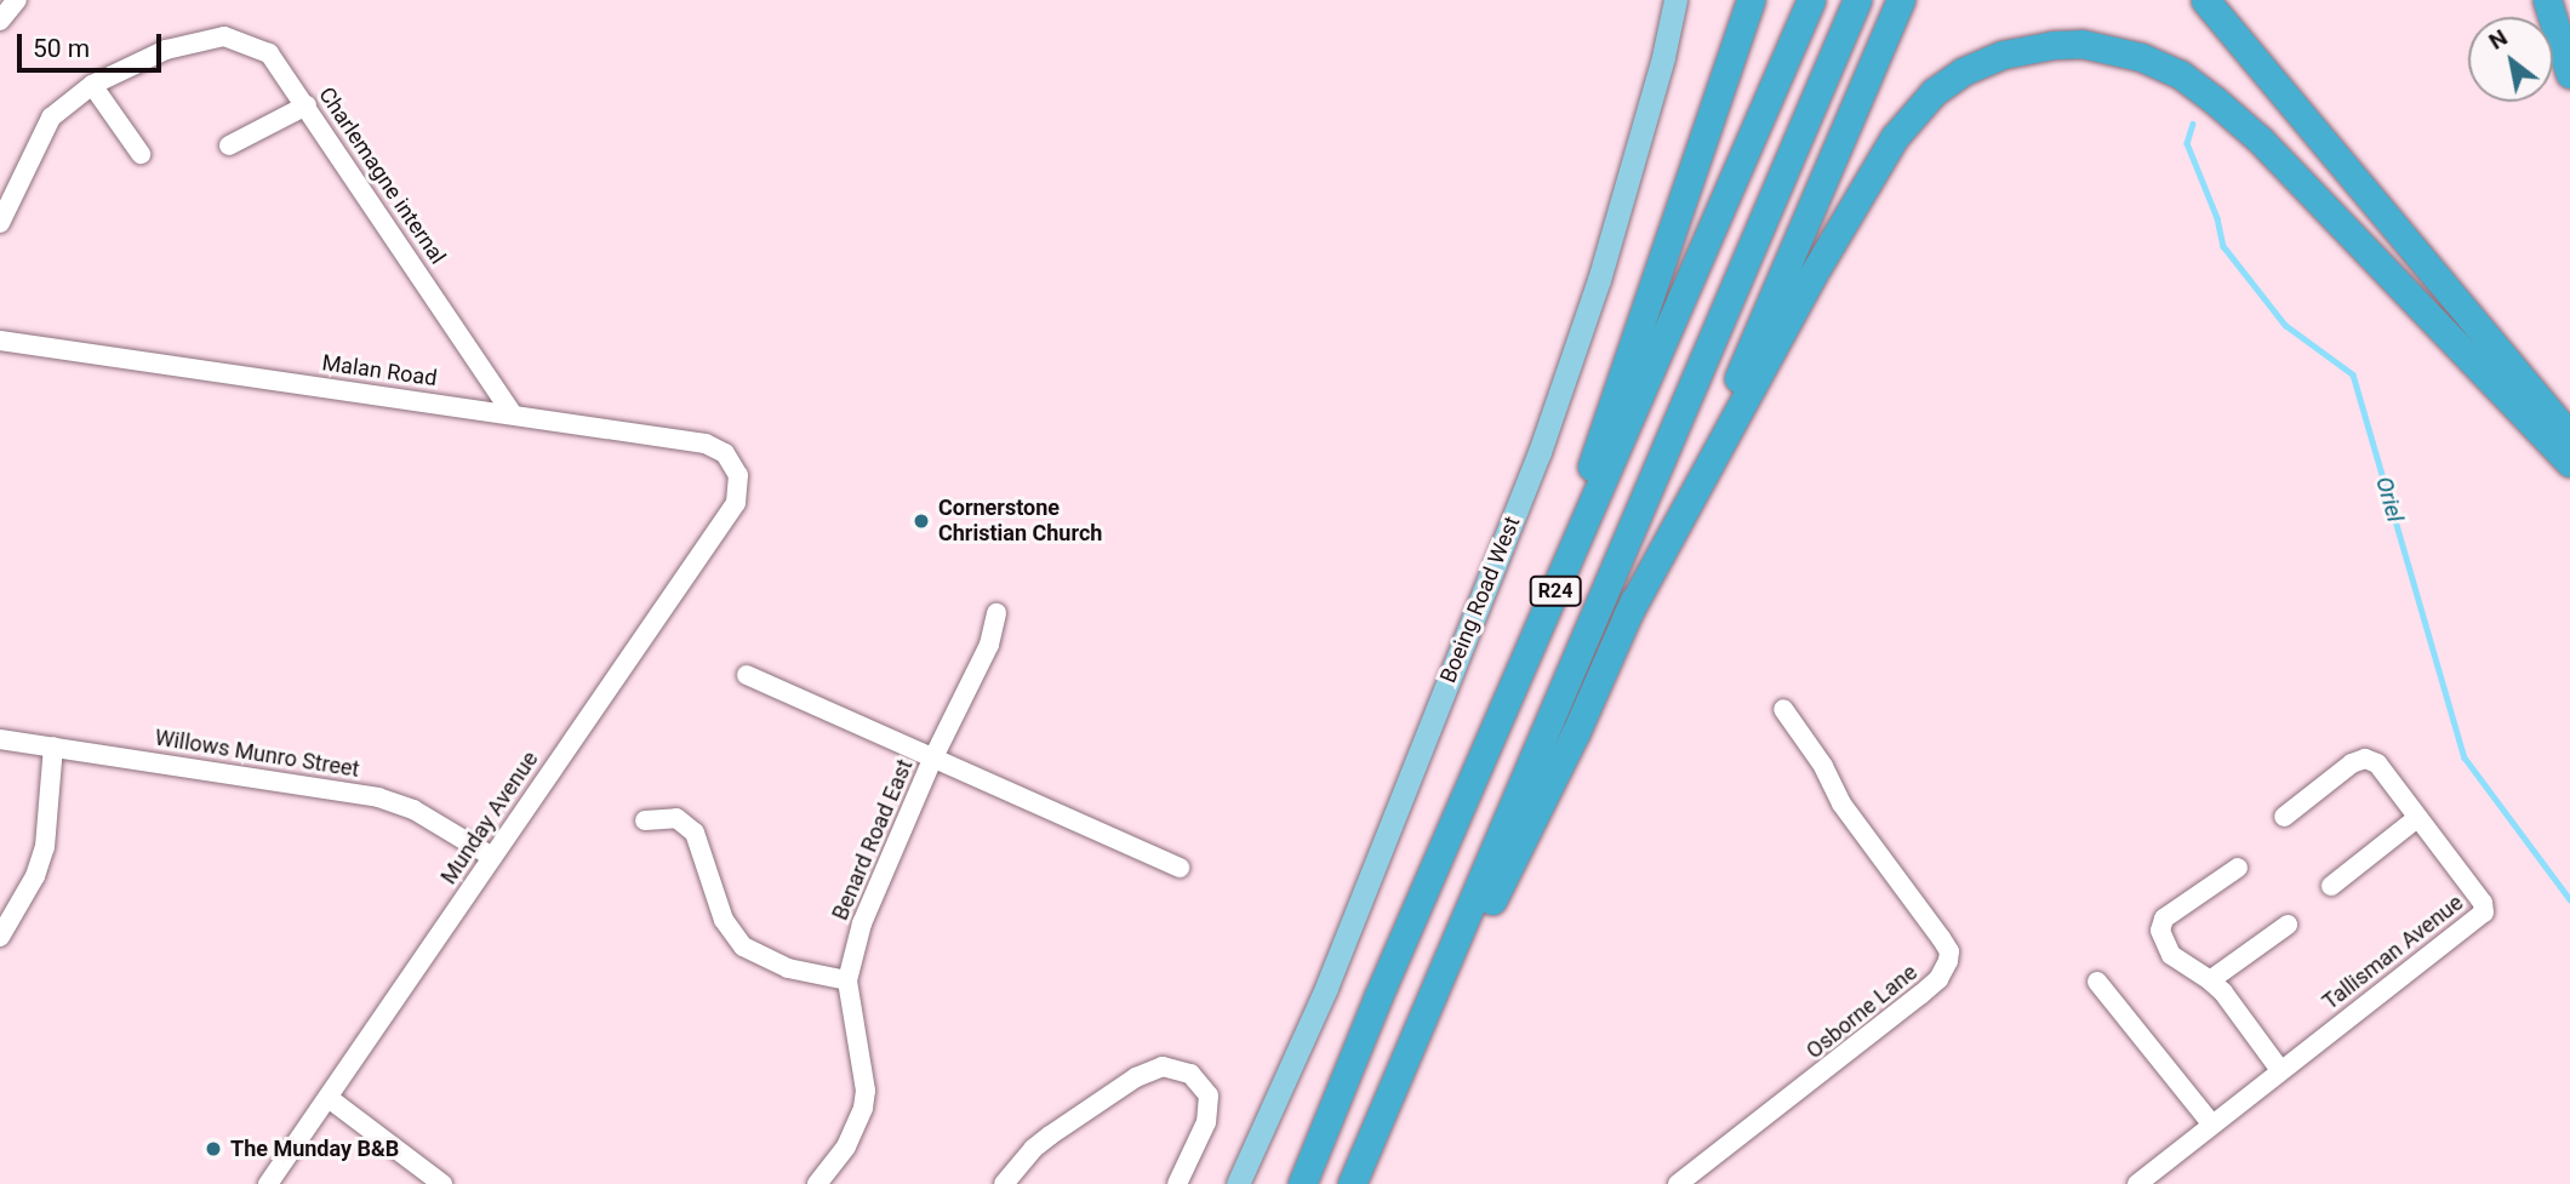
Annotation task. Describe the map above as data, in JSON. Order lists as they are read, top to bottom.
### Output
{
  "streets": {
    "highway": ["R24"],
    "main road": ["Boeing Road West"],
    "street": [
      "Charlemagne internal",
      "Malan Road",
      "Willows Munro Street",
      "Munday Avenue",
      "Benard Road East",
      "Tallisman Avenue",
      "Osborne Lane"
    ]
  },
  "crossings": [
    ["Charlemagne internal", "Malan Road"],
    ["Malan Road", "Munday Avenue"],
    ["Willows Munro Street", "Munday Avenue"]
  ],
  "water": ["Oriel"],
  "places": ["Cornerstone Christian Church", "The Munday B&B"],
  "scale_bar": "50 m",
  "north": "top left"
}
